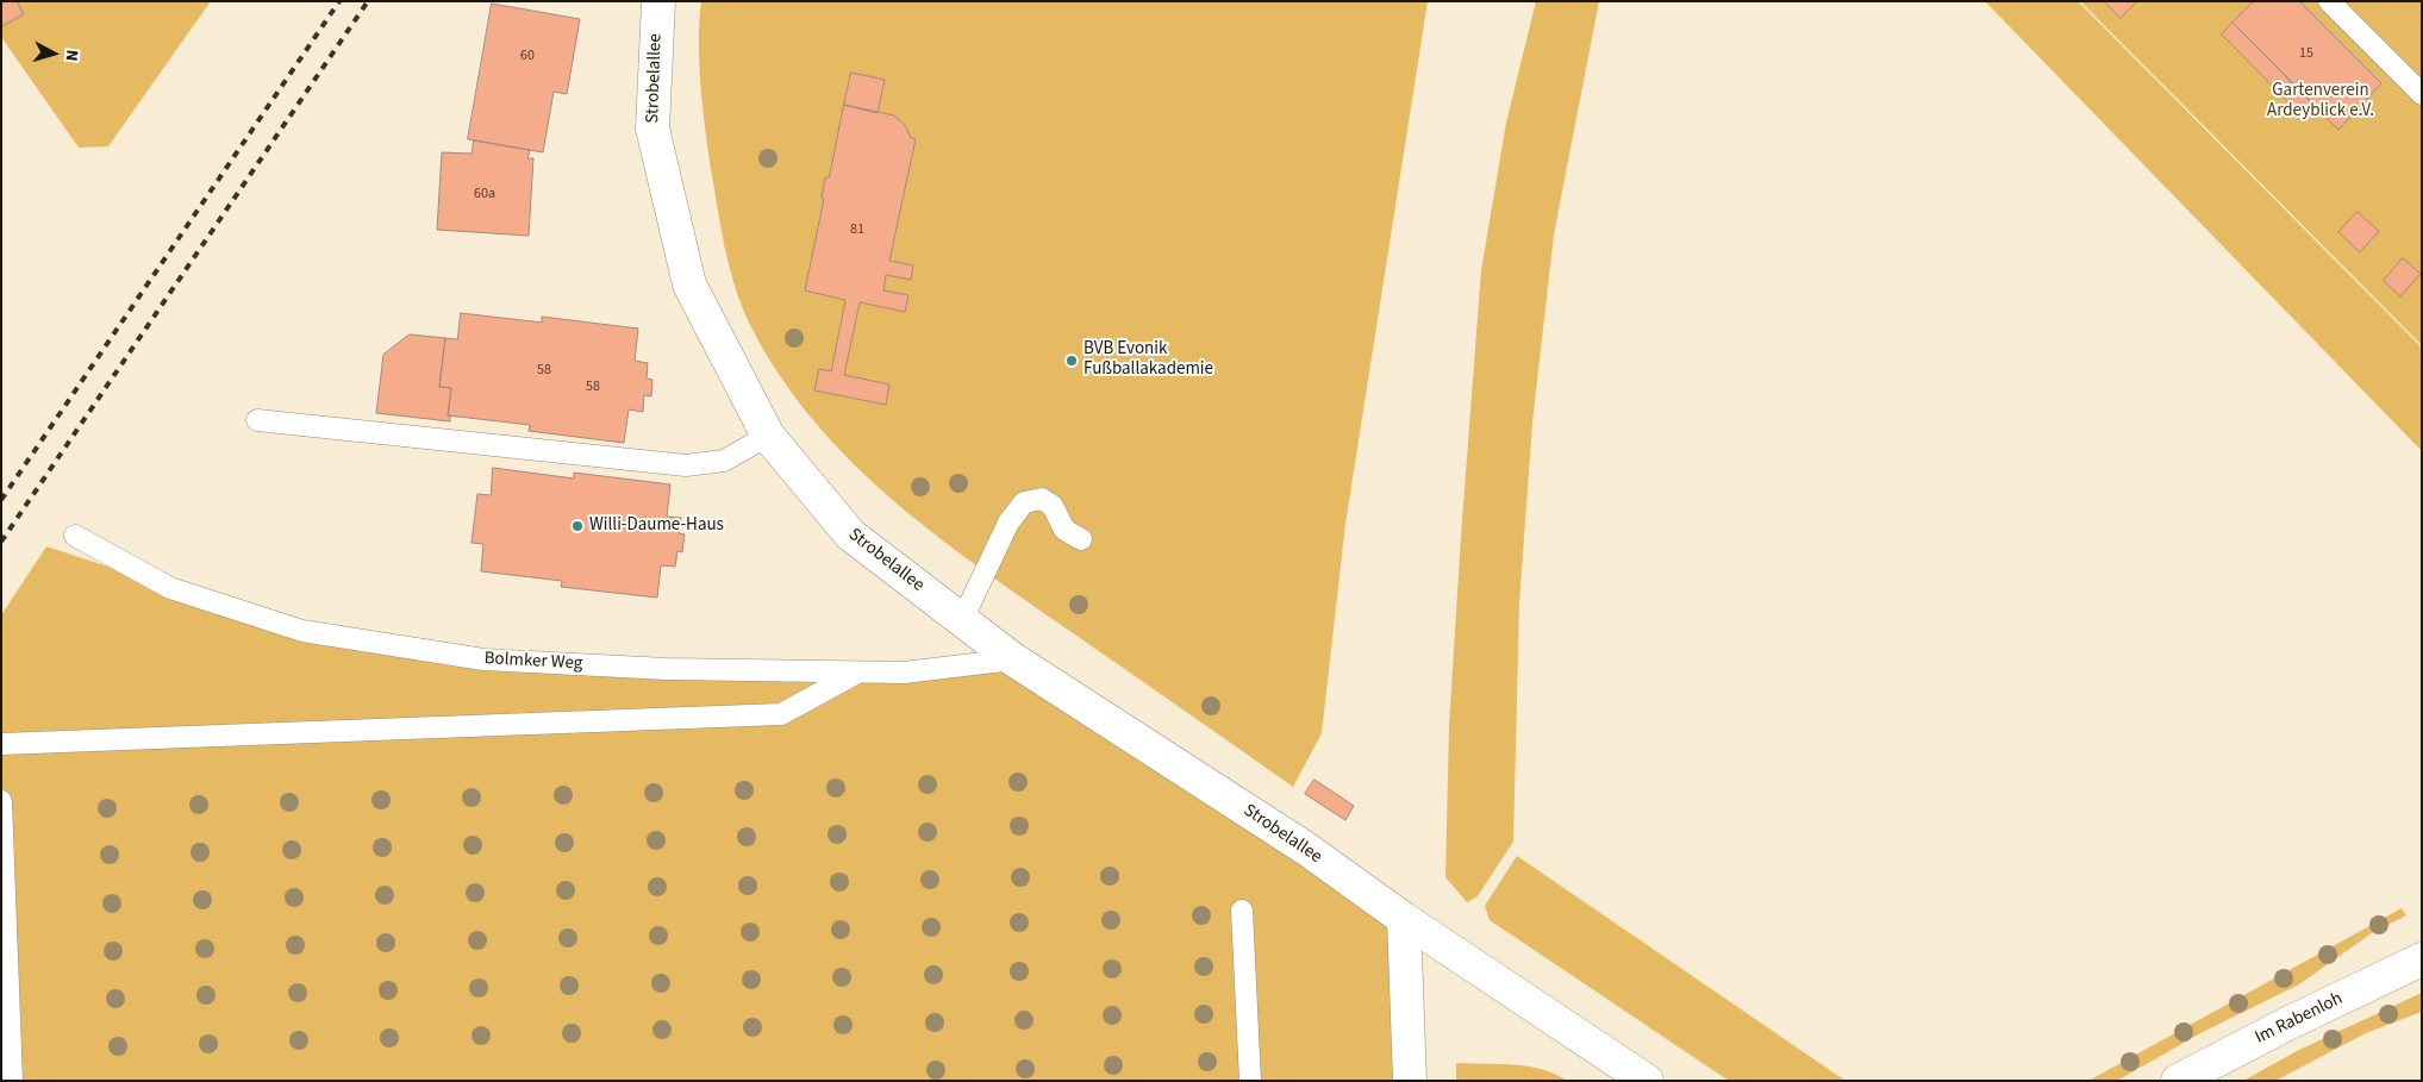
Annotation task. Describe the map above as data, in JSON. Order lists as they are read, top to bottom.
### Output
{
  "streets": {
    "street": ["Strobelallee", "Im Rabenloh"],
    "lane": ["Bolmker Weg"]
  },
  "crossings": [
    ["Strobelallee", "Bolmker Weg"]
  ],
  "parks": ["Gartenverein Ardeyblick e.V."],
  "places": ["BVB Evonik Fußballakademie", "Willi-Daume-Haus"],
  "house_numbers": [
    "15",
    "60",
    "60a",
    "81",
    "58",
    "58"
  ],
  "north": "right"
}
